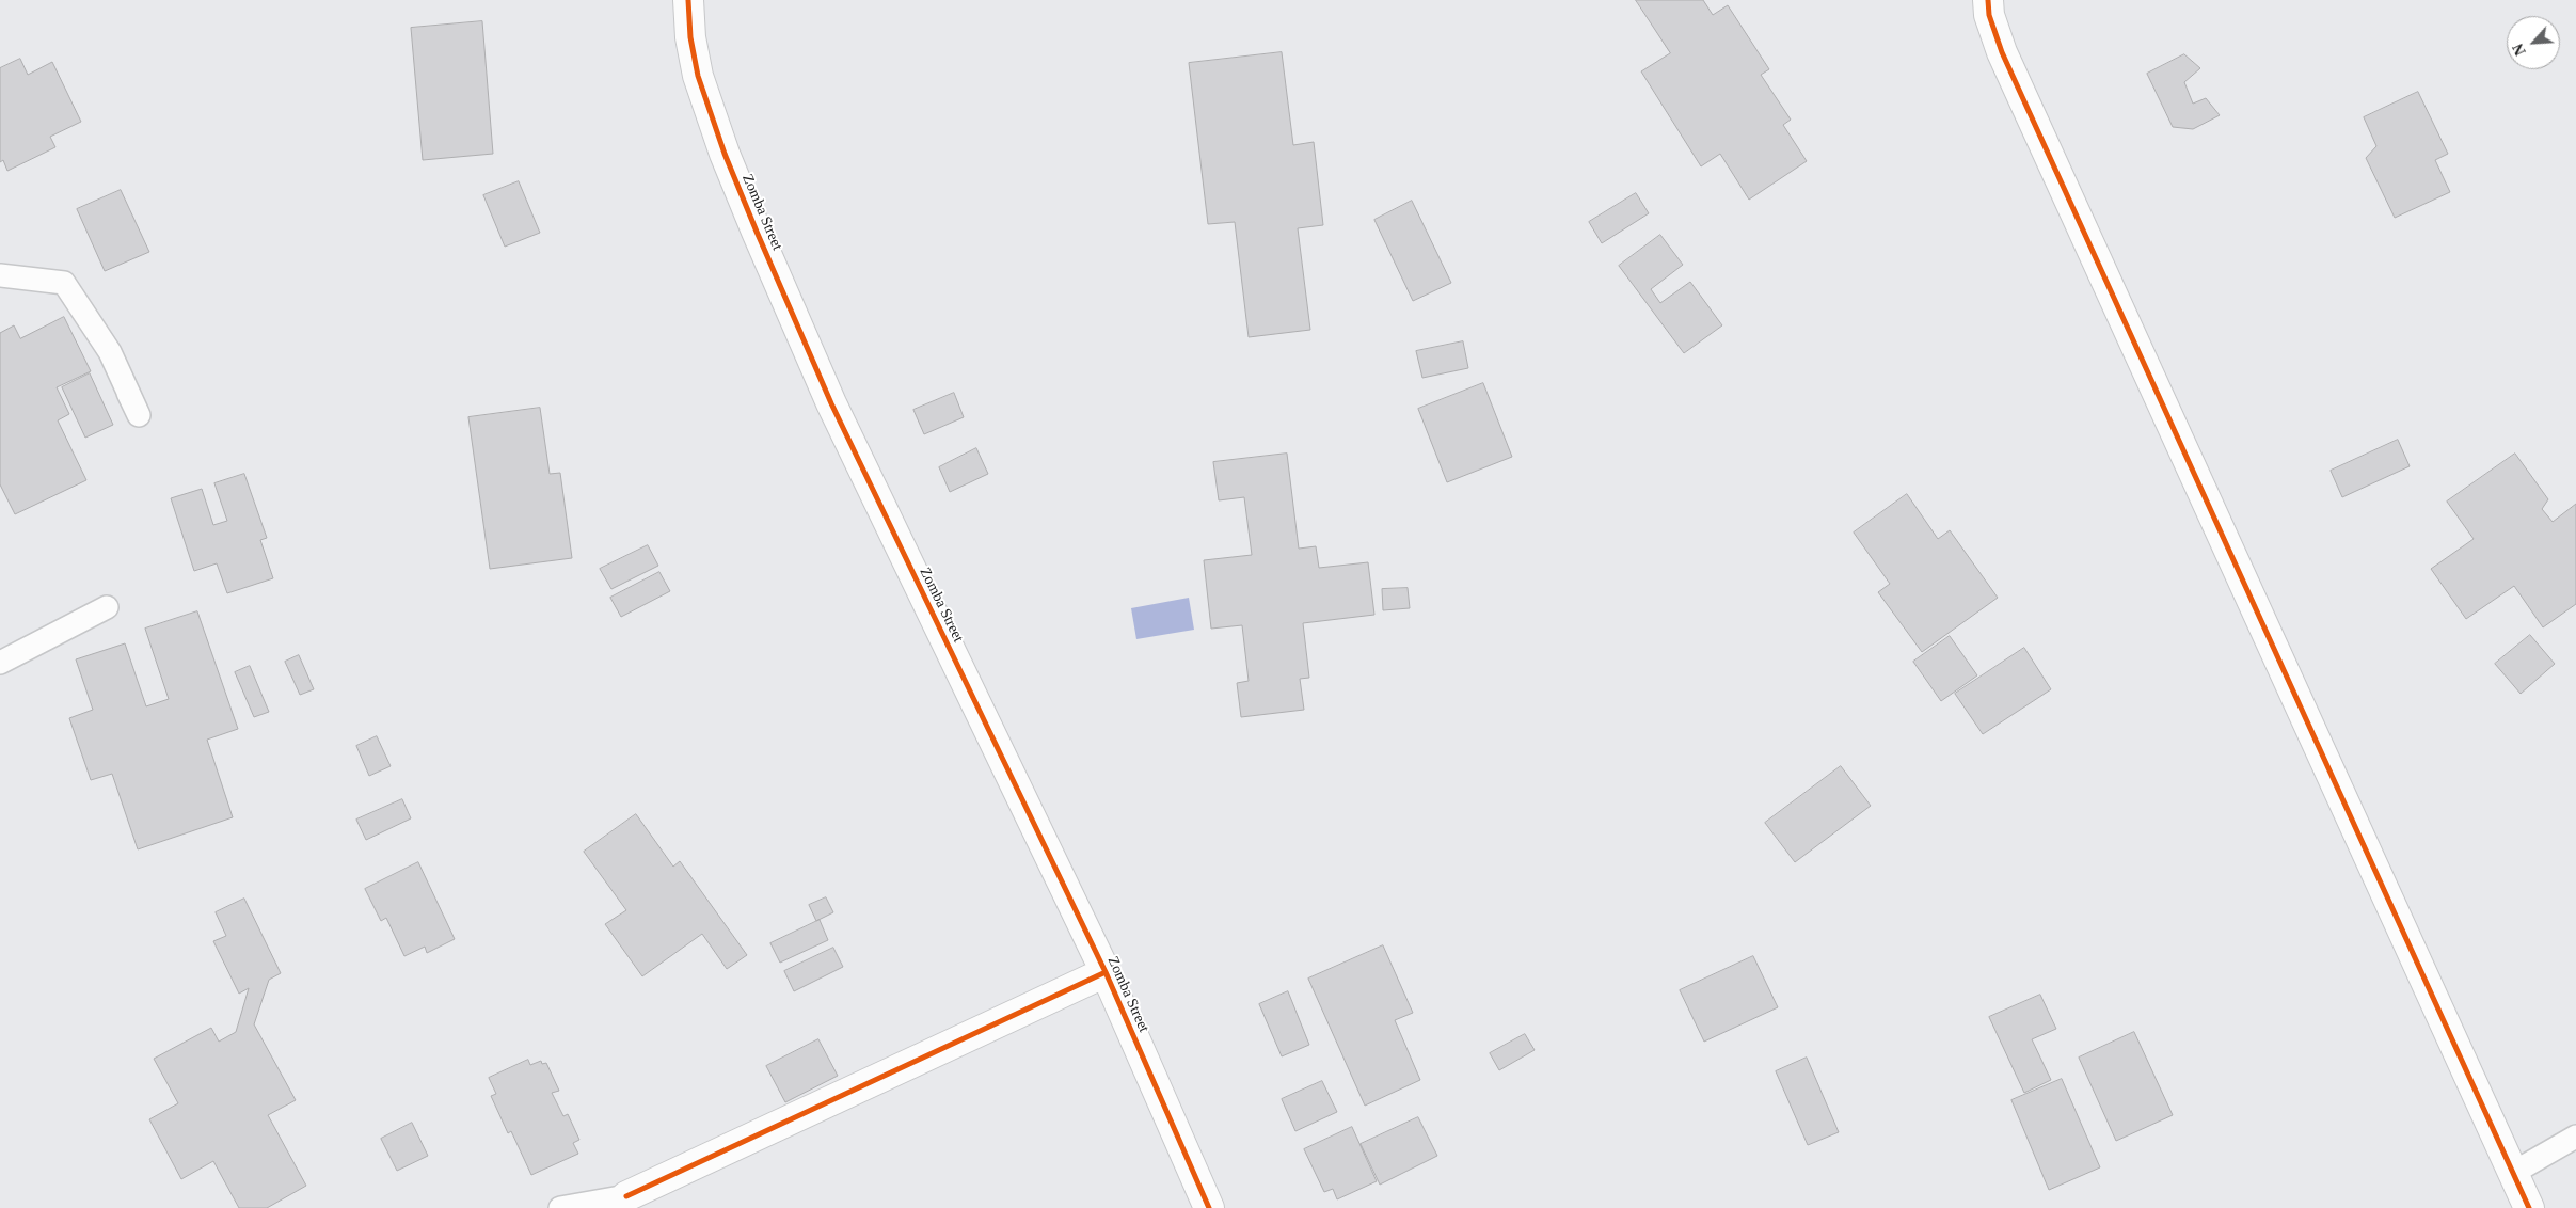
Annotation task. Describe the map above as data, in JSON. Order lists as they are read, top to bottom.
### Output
{
  "streets": {
    "street": ["Zomba Street"]
  },
  "north": "bottom left"
}
